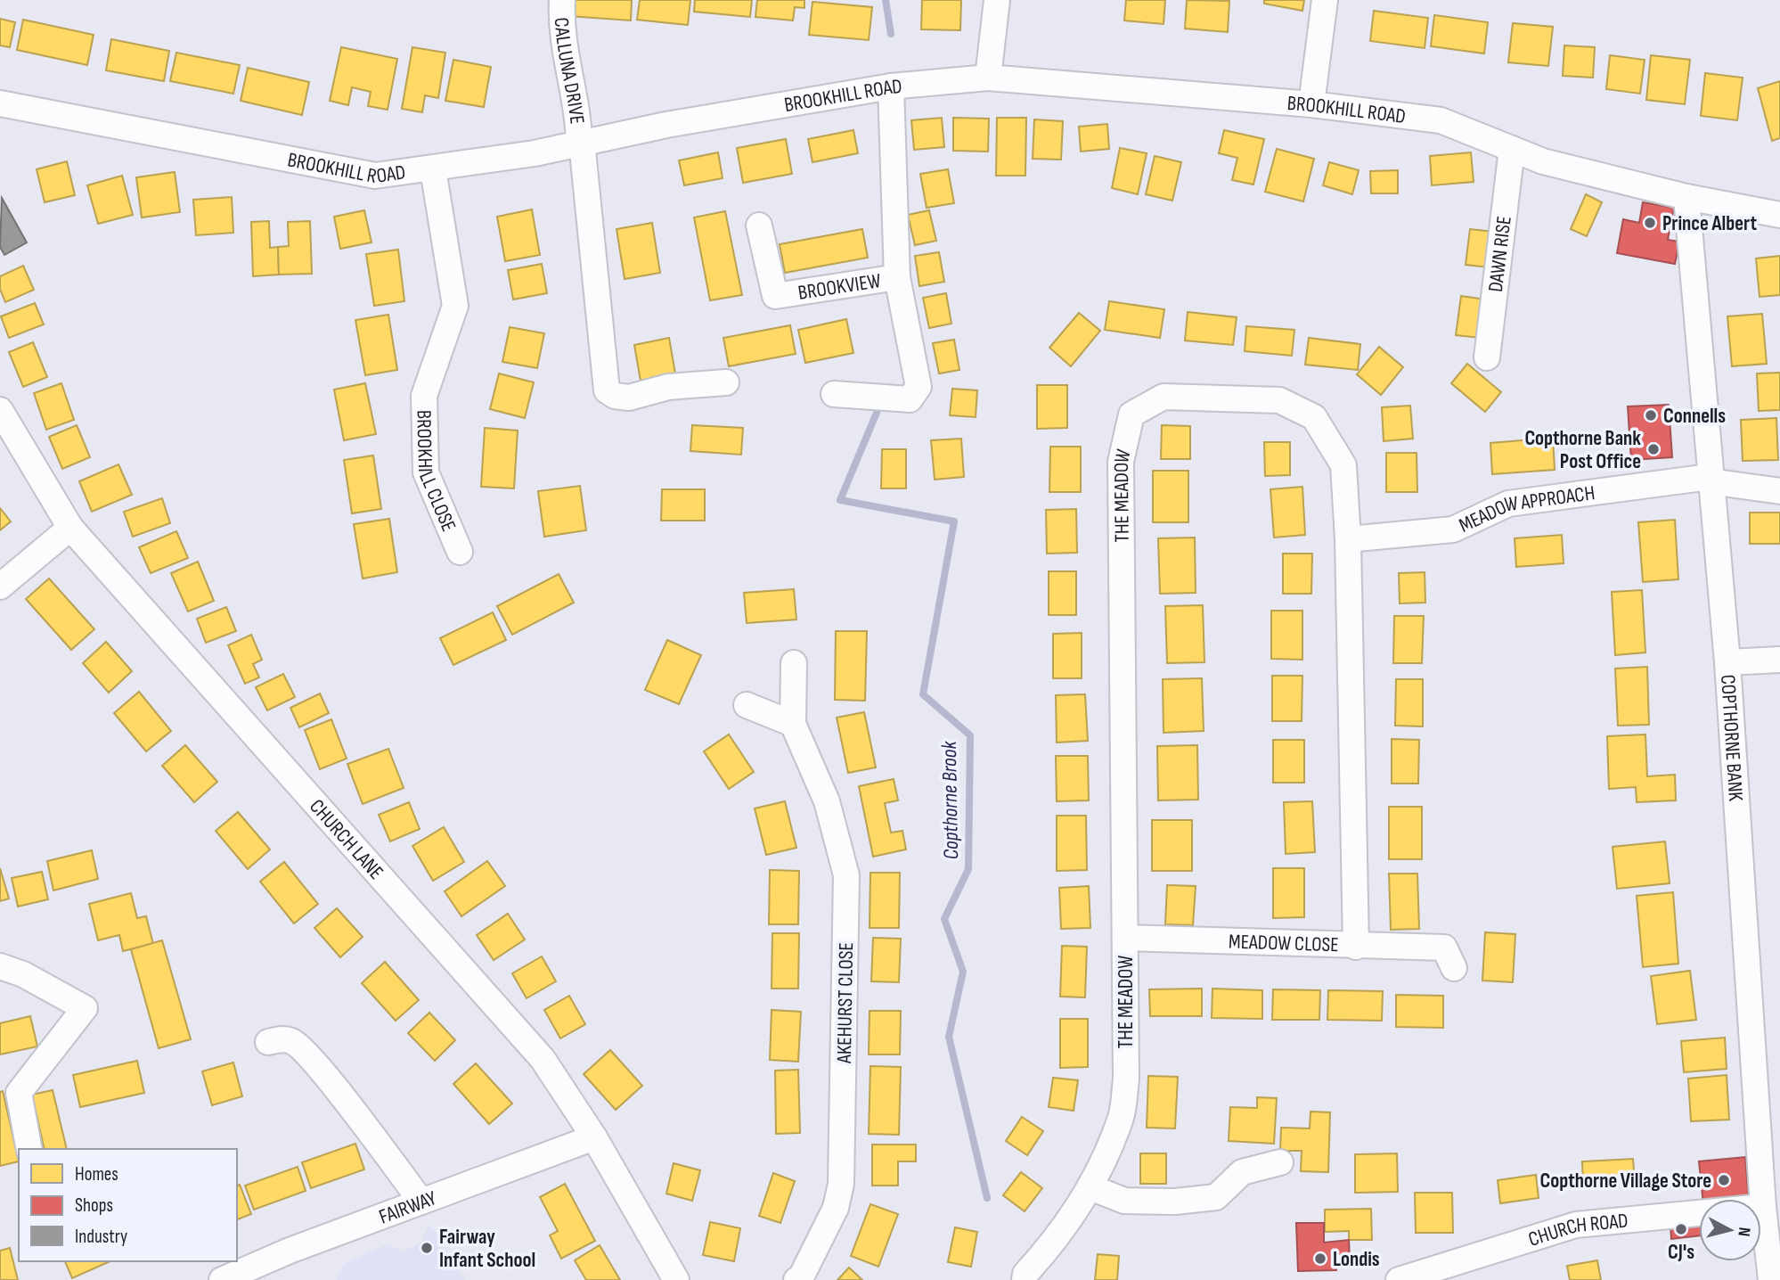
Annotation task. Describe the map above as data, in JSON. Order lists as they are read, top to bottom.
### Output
{
  "streets": {
    "street": [
      "CALLUNA DRIVE",
      "BROOKHILL ROAD",
      "DAWN RISE",
      "BROOKVIEW",
      "BROOKHILL CLOSE",
      "THE MEADOW",
      "MEADOW APPROACH",
      "COPTHORNE BANK",
      "CHURCH LANE",
      "MEADOW CLOSE",
      "AKEHURST CLOSE",
      "FAIRWAY",
      "CHURCH ROAD"
    ]
  },
  "crossings": [
    ["CALLUNA DRIVE", "BROOKHILL ROAD"],
    ["BROOKHILL ROAD", "DAWN RISE"],
    ["BROOKHILL ROAD", "BROOKVIEW"],
    ["BROOKHILL ROAD", "BROOKHILL CLOSE"],
    ["BROOKHILL ROAD", "COPTHORNE BANK"],
    ["THE MEADOW", "MEADOW APPROACH"],
    ["THE MEADOW", "MEADOW CLOSE"],
    ["MEADOW APPROACH", "COPTHORNE BANK"],
    ["COPTHORNE BANK", "CHURCH ROAD"],
    ["CHURCH LANE", "FAIRWAY"]
  ],
  "water": ["Copthorne Brook"],
  "places": [
    "Prince Albert",
    "Connells",
    "Copthorne Bank Post Office",
    "Copthorne Village Store",
    "CJ's",
    "Fairway Infant School",
    "Londis"
  ],
  "legend": ["Homes", "Shops", "Industry"],
  "north": "right"
}
